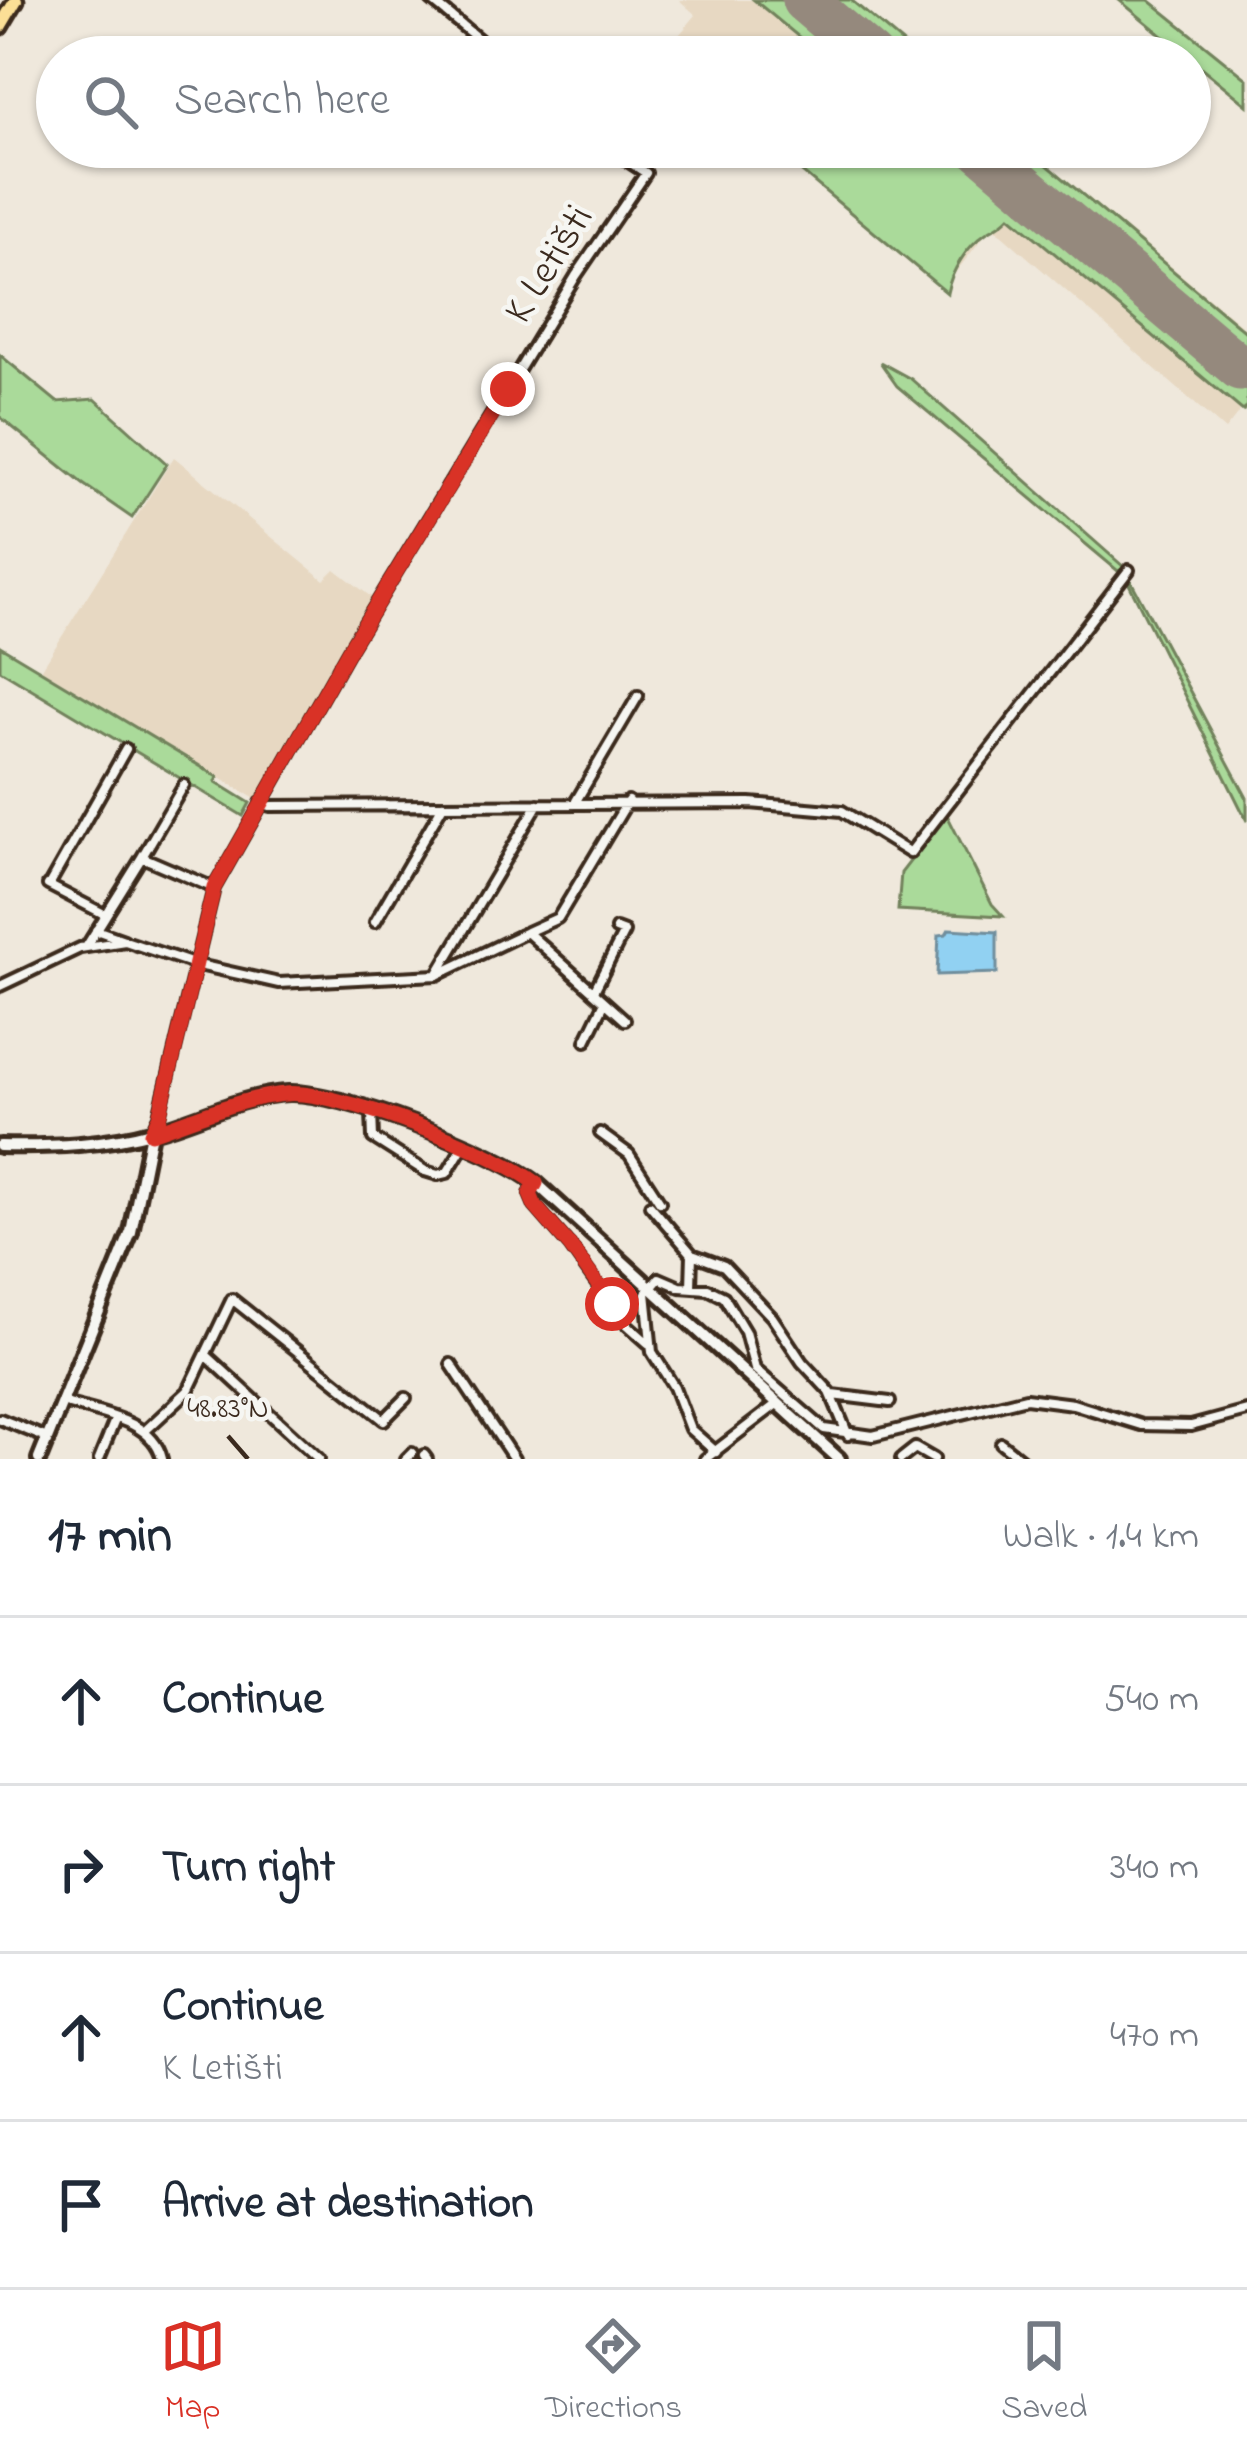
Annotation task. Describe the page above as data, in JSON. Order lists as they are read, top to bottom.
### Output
{
  "streets": {
    "street": ["K Letišti"]
  },
  "page": {
    "search": "Search here",
    "heading": ["17 min", "Walk · 1.4 km"],
    "list": [
      ["Continue", "540 m"],
      ["Turn right", "340 m"],
      ["Continue", "K Letišti", "470 m"],
      "Arrive at destination"
    ],
    "nav": ["Map", "Directions", "Saved"]
  },
  "coordinates": ["48.83°N"]
}
